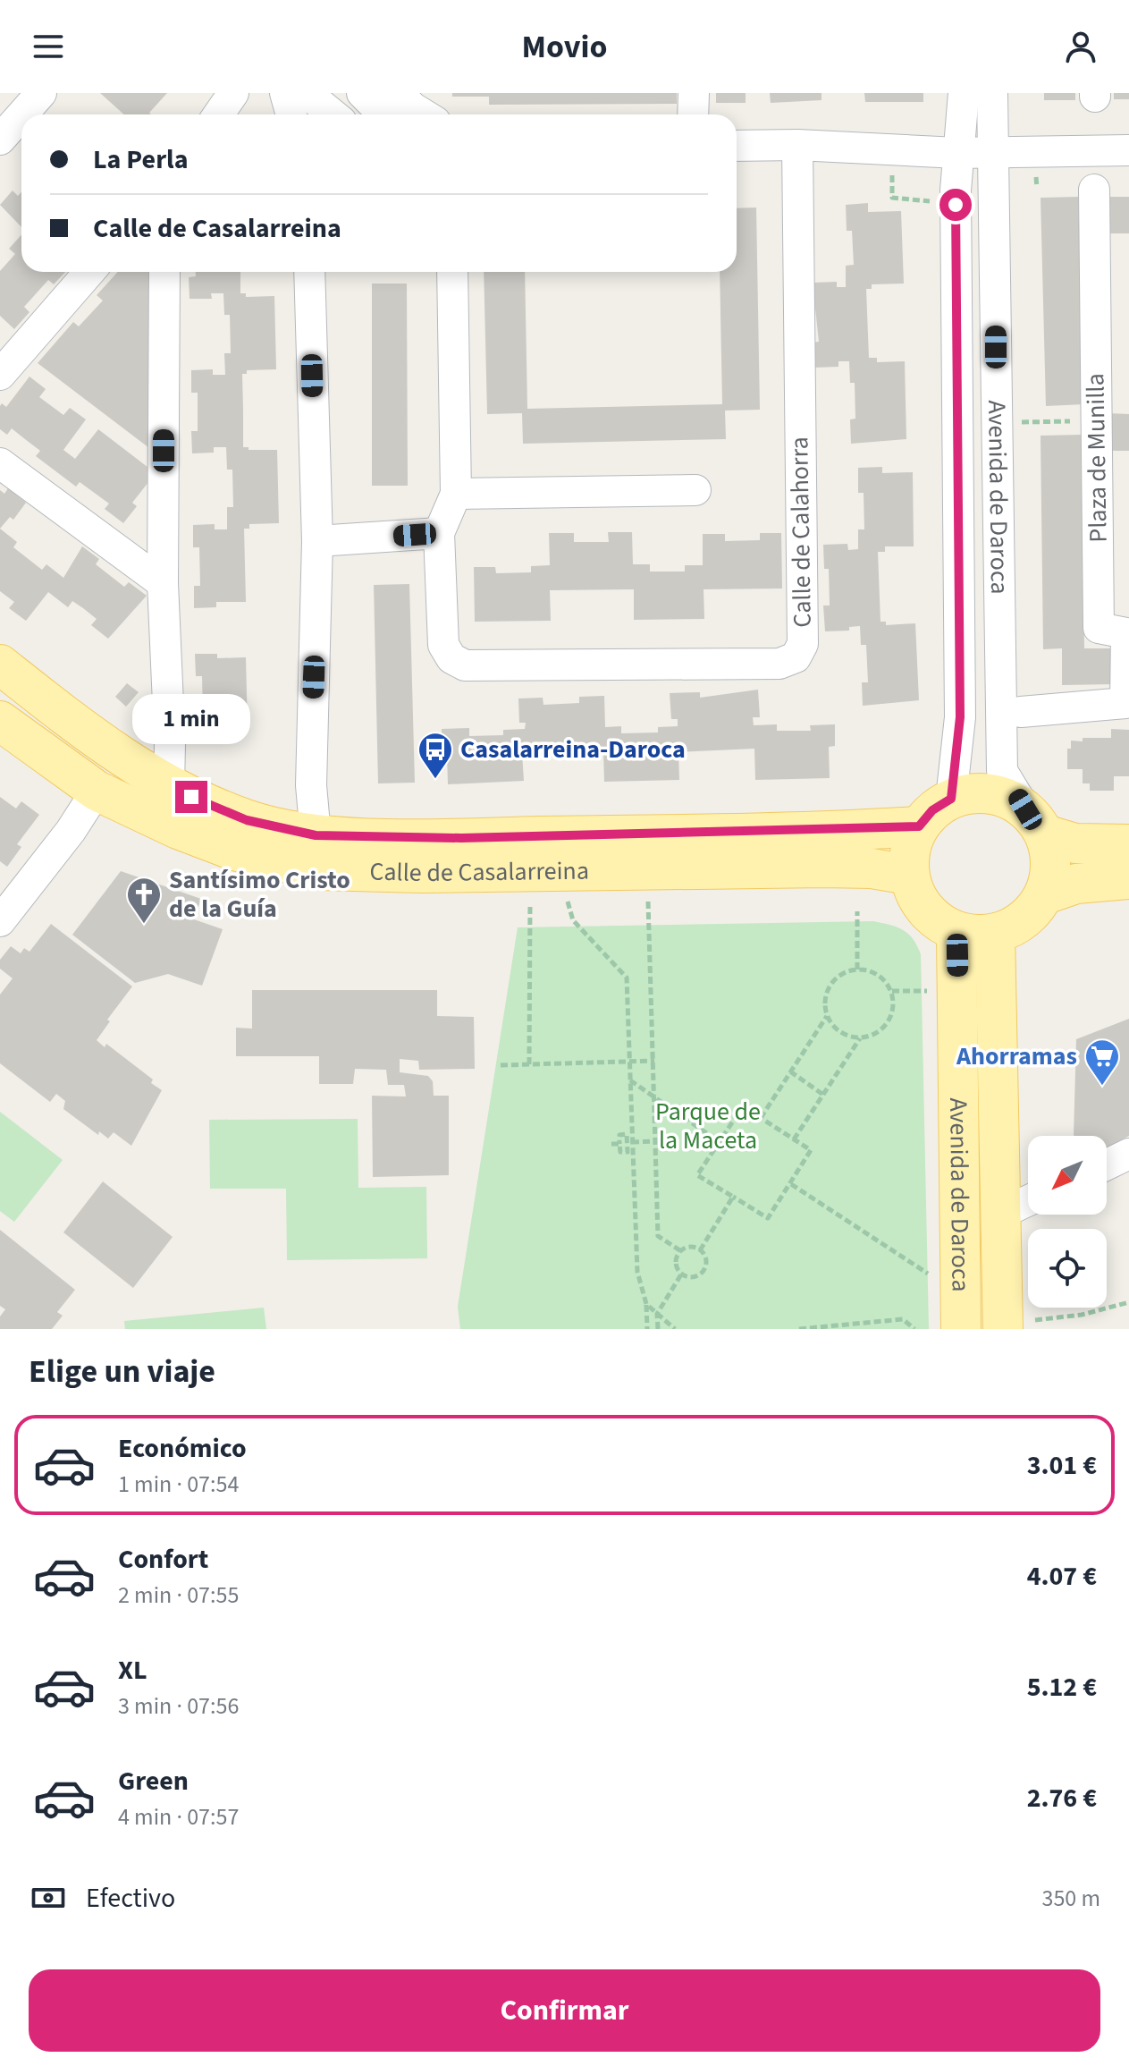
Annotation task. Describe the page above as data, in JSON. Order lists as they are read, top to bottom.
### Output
{
  "streets": {
    "main road": ["Avenida de Daroca", "Calle de Casalarreina"],
    "street": ["Plaza de Munilla", "Calle de Calahorra"]
  },
  "crossings": [
    ["Avenida de Daroca", "Calle de Casalarreina"]
  ],
  "parks": ["Parque de la Maceta"],
  "places": {
    "bus stop": ["Casalarreina-Daroca"],
    "church": ["Santísimo Cristo de la Guía"],
    "supermarket": ["Ahorramas"]
  },
  "north": "bottom left",
  "page": {
    "header": "Movio",
    "banner": ["La Perla", "Calle de Casalarreina"],
    "bubble": "1 min",
    "heading": "Elige un viaje",
    "list": [
      {
        "name": "Económico",
        "note": "1 min · 07:54",
        "value": "3.01 €"
      },
      {
        "name": "Confort",
        "note": "2 min · 07:55",
        "value": "4.07 €"
      },
      {
        "name": "XL",
        "note": "3 min · 07:56",
        "value": "5.12 €"
      },
      {
        "name": "Green",
        "note": "4 min · 07:57",
        "value": "2.76 €"
      }
    ],
    "pay": ["Efectivo", "350 m"],
    "buttons": "Confirmar"
  }
}
